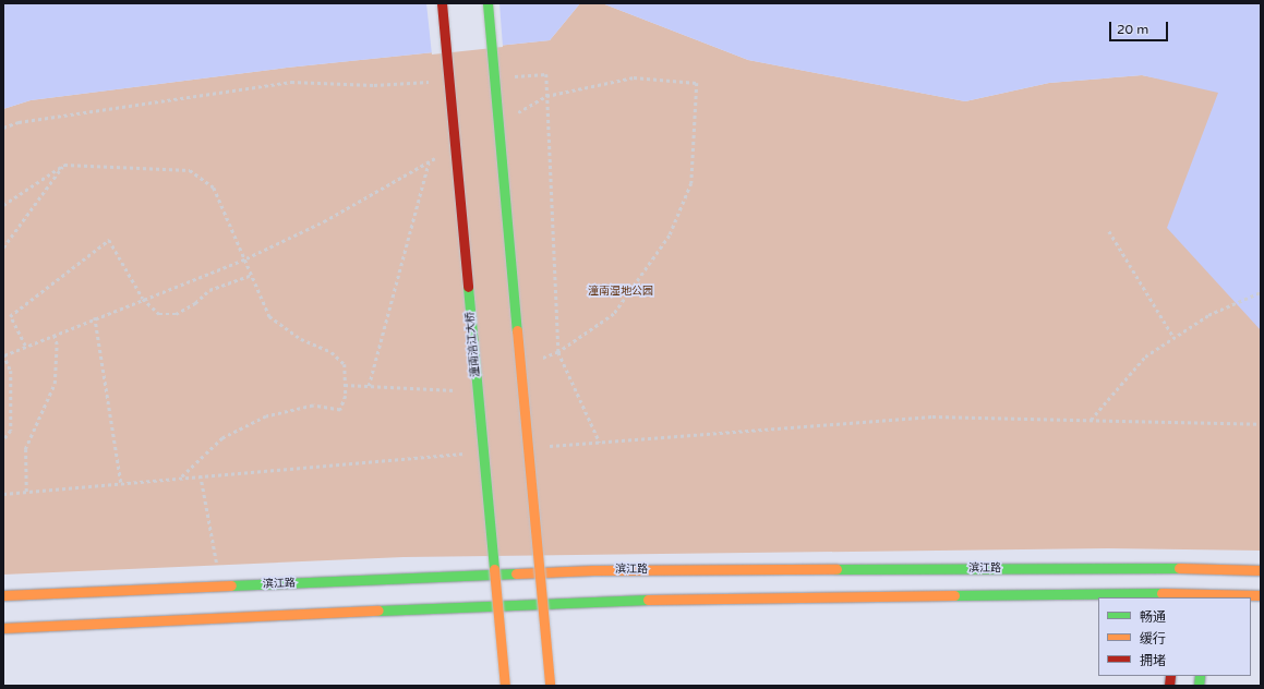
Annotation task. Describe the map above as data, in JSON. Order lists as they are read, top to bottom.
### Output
{
  "streets": {
    "main road": ["潼南涪江大桥", "滨江路"]
  },
  "parks": ["潼南湿地公园"],
  "legend": ["畅通", "缓行", "拥堵"],
  "scale_bar": "20 m"
}
